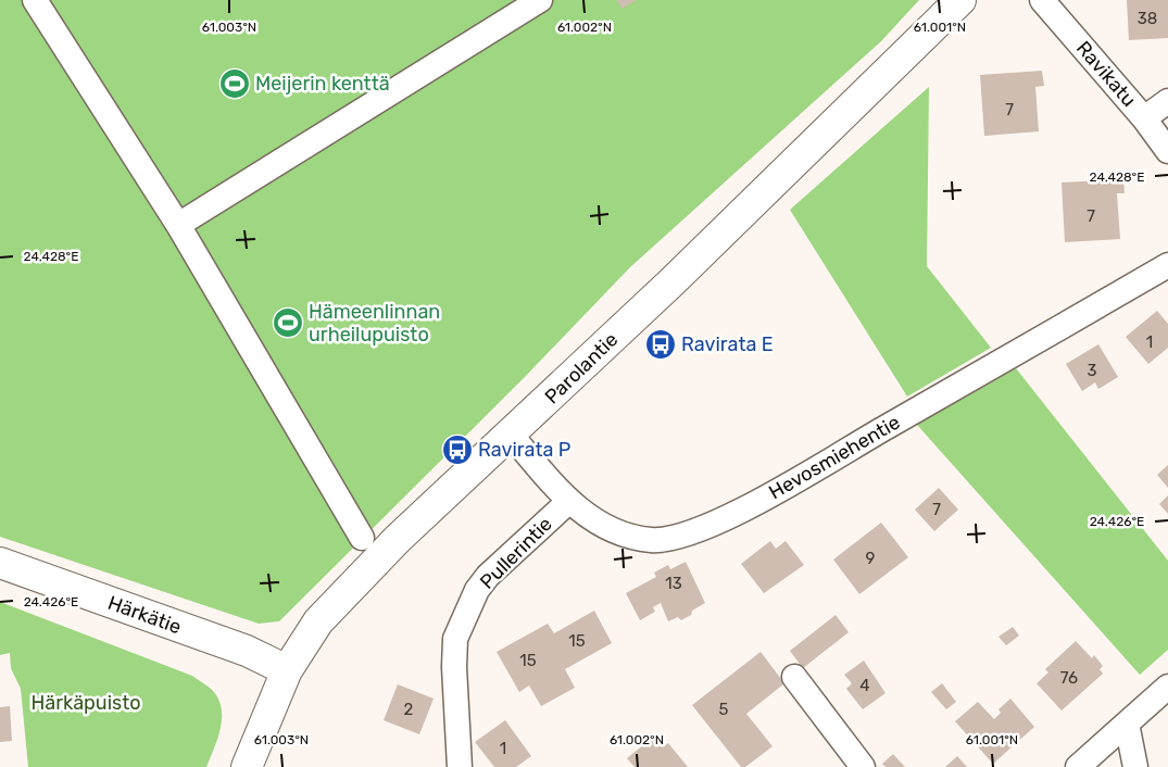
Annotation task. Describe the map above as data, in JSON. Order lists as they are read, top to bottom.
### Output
{
  "streets": {
    "main road": ["Parolantie", "Härkätie"],
    "street": ["Ravikatu", "Hevosmiehentie", "Pullerintie"]
  },
  "crossings": [
    ["Parolantie", "Hevosmiehentie"],
    ["Parolantie", "Härkätie"],
    ["Hevosmiehentie", "Pullerintie"]
  ],
  "parks": ["Härkäpuisto"],
  "places": {
    "sports": ["Meijerin kenttä", "Hämeenlinnan urheilupuisto"],
    "bus stop": ["Ravirata E", "Ravirata P"]
  },
  "house_numbers": [
    "38",
    "7",
    "7",
    "1",
    "3",
    "7",
    "9",
    "13",
    "15",
    "15",
    "76",
    "4",
    "2",
    "5",
    "1"
  ],
  "coordinates": [
    "61.003°N",
    "61.002°N",
    "61.001°N",
    "24.428°E",
    "24.426°E"
  ]
}
